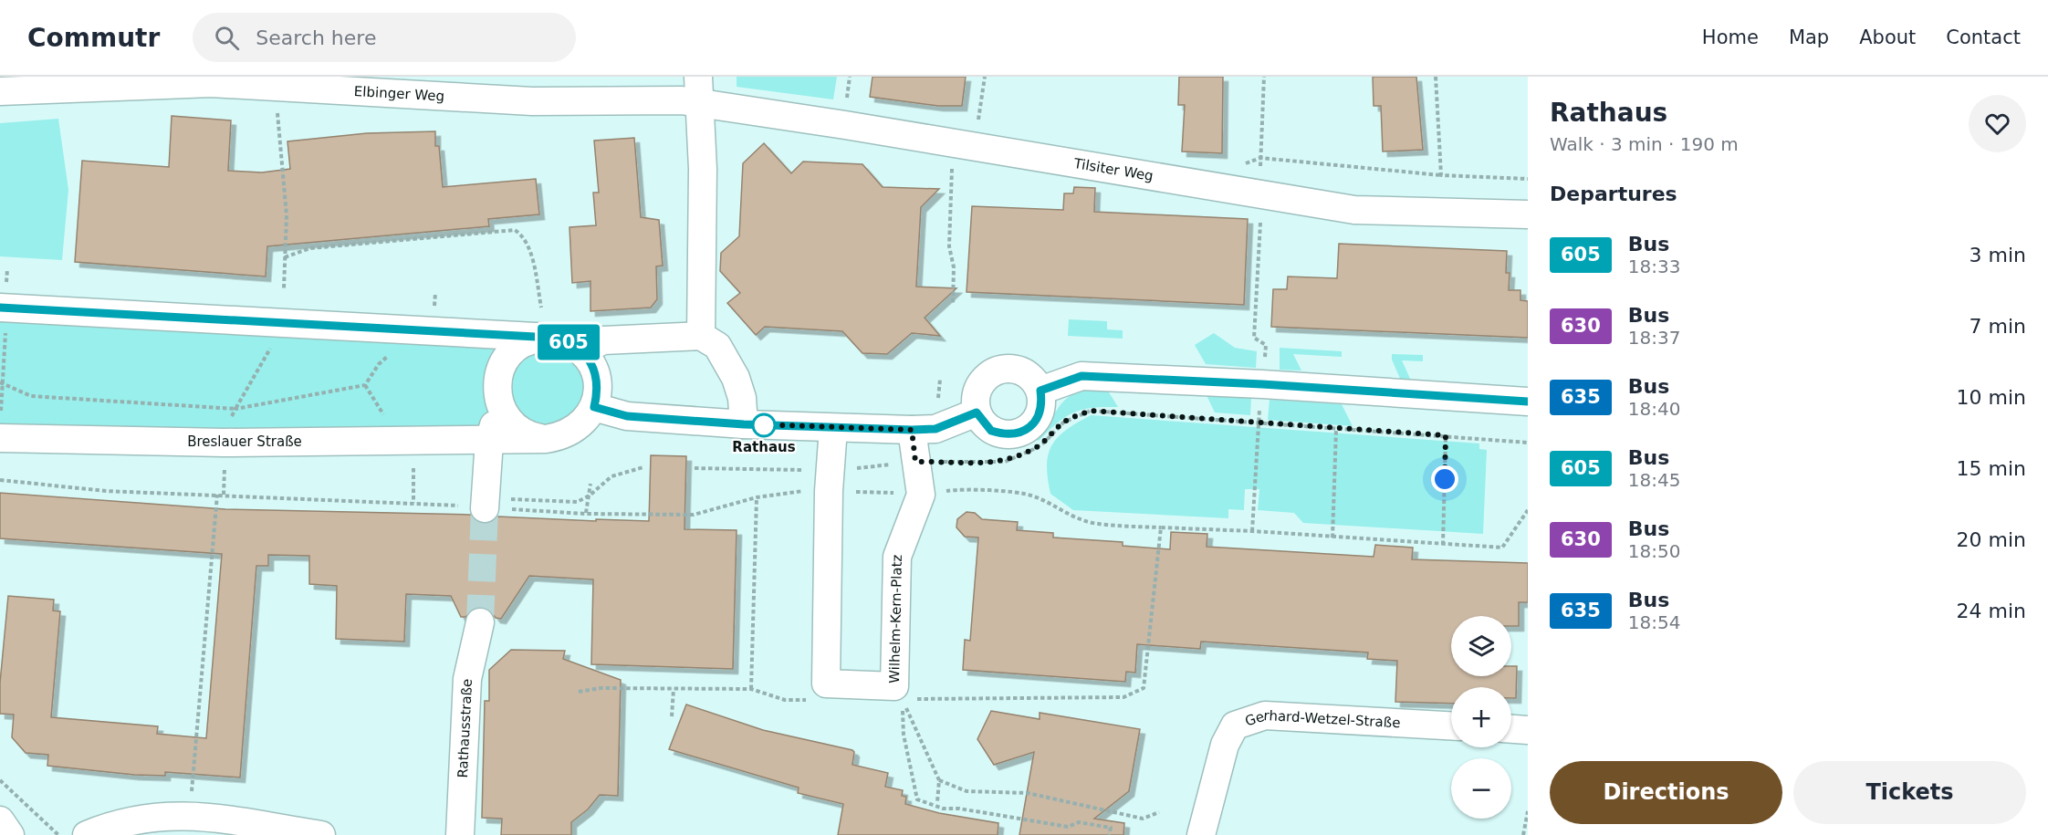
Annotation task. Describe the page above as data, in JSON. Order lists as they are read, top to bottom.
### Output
{
  "streets": {
    "street": [
      "Elbinger Weg",
      "Tilsiter Weg",
      "Breslauer Straße",
      "Wilhelm-Kern-Platz",
      "Gerhard-Wetzel-Straße",
      "Rathausstraße"
    ]
  },
  "crossings": [
    ["Elbinger Weg", "Tilsiter Weg"]
  ],
  "places": ["Rathaus"],
  "lines": ["bus line 605"],
  "page": {
    "header": "Commutr",
    "search": "Search here",
    "nav": [
      "Home",
      "Map",
      "About",
      "Contact"
    ],
    "on_map": "605",
    "heading": [
      ["Rathaus", "Walk · 3 min · 190 m"],
      "Departures"
    ],
    "list": [
      {
        "mark": "605",
        "name": "Bus",
        "note": "18:33",
        "value": "3 min"
      },
      {
        "mark": "630",
        "name": "Bus",
        "note": "18:37",
        "value": "7 min"
      },
      {
        "mark": "635",
        "name": "Bus",
        "note": "18:40",
        "value": "10 min"
      },
      {
        "mark": "605",
        "name": "Bus",
        "note": "18:45",
        "value": "15 min"
      },
      {
        "mark": "630",
        "name": "Bus",
        "note": "18:50",
        "value": "20 min"
      },
      {
        "mark": "635",
        "name": "Bus",
        "note": "18:54",
        "value": "24 min"
      }
    ],
    "map_buttons": ["+", "−"],
    "buttons": ["Directions", "Tickets"]
  }
}
